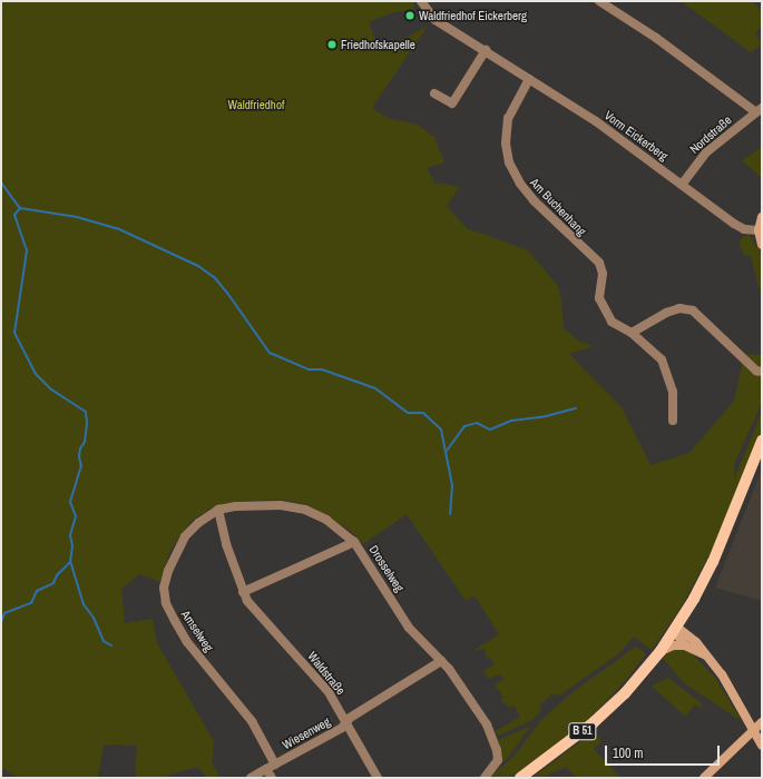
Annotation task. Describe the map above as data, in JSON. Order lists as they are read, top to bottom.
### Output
{
  "streets": {
    "main road": ["B 51"],
    "street": [
      "Nordstraße",
      "Vorm Eickerberg",
      "Am Buchenhang",
      "Drosselweg",
      "Amselweg",
      "Waldstraße",
      "Wiesenweg"
    ]
  },
  "crossings": [
    ["Nordstraße", "Vorm Eickerberg"],
    ["Vorm Eickerberg", "Am Buchenhang"],
    ["Drosselweg", "Amselweg"],
    ["Drosselweg", "Waldstraße"],
    ["Amselweg", "Wiesenweg"],
    ["Waldstraße", "Wiesenweg"]
  ],
  "parks": ["Waldfriedhof"],
  "places": ["Waldfriedhof Eickerberg", "Friedhofskapelle"],
  "scale_bar": "100 m"
}
